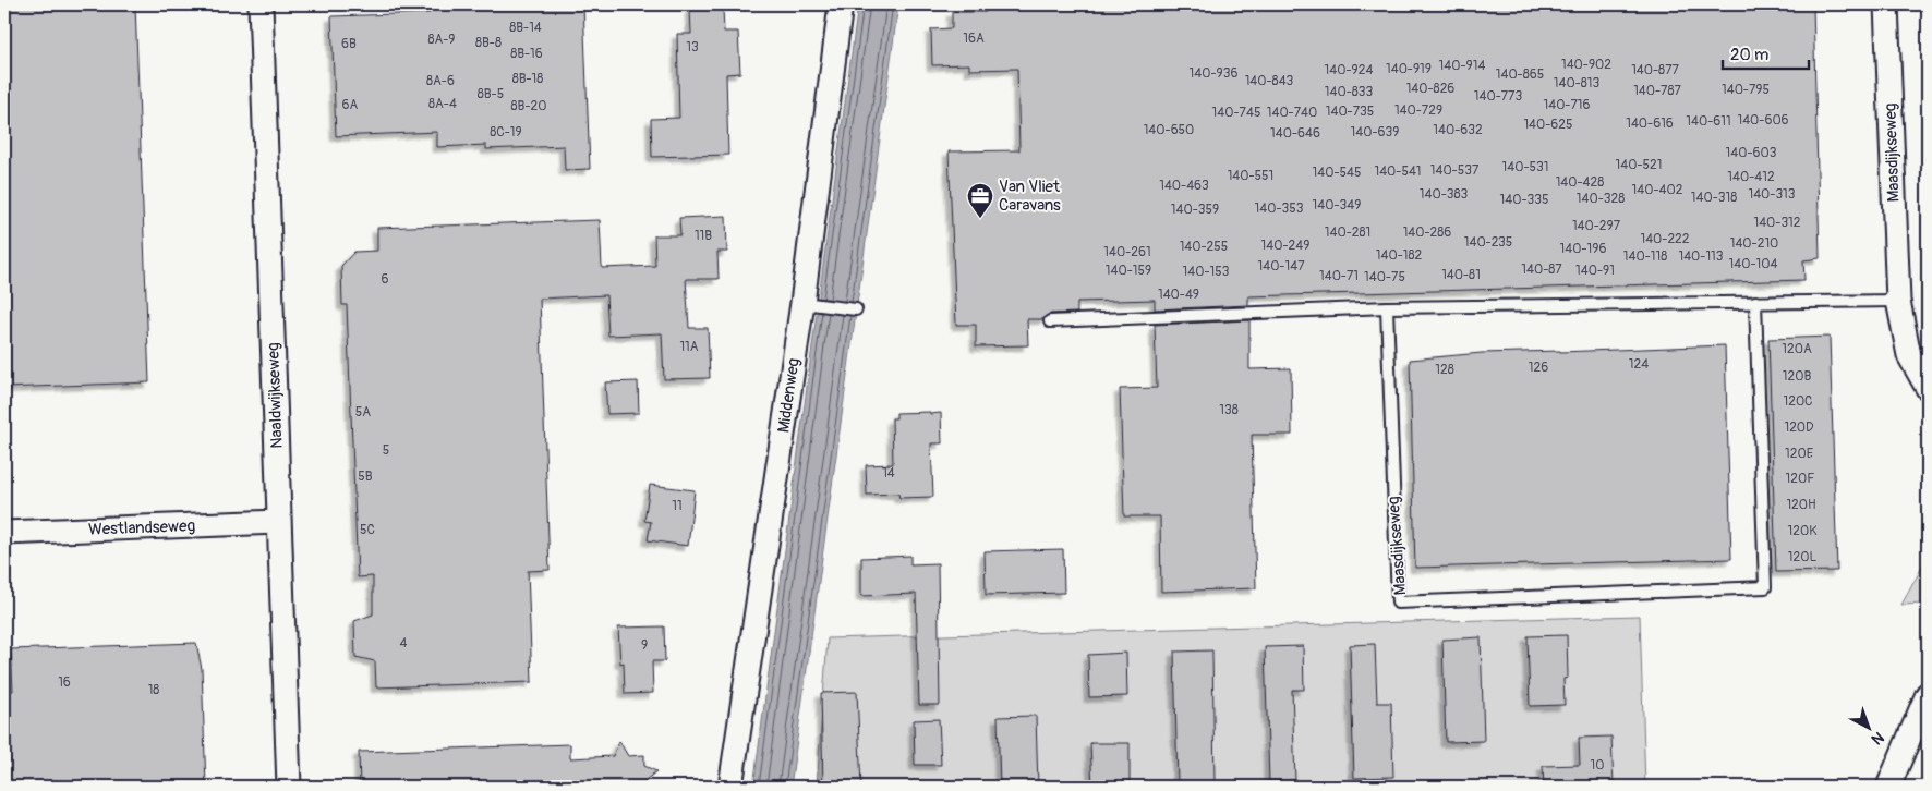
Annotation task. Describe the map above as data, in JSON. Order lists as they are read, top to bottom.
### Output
{
  "streets": {
    "street": [
      "Maasdijkseweg",
      "Naaldwijkseweg",
      "Middenweg",
      "Westlandseweg"
    ]
  },
  "crossings": [
    ["Naaldwijkseweg", "Westlandseweg"]
  ],
  "places": {
    "office": ["Van Vliet Caravans"]
  },
  "house_numbers": [
    "8B-14",
    "16A",
    "8A-9",
    "8B-8",
    "6B",
    "13",
    "8B-16",
    "140-902",
    "140-914",
    "140-919",
    "140-924",
    "140-877",
    "140-936",
    "140-865",
    "8B-18",
    "8A-6",
    "140-843",
    "140-813",
    "140-826",
    "140-795",
    "140-787",
    "140-833",
    "8B-5",
    "140-773",
    "8A-4",
    "6A",
    "140-716",
    "8B-20",
    "140-729",
    "140-735",
    "140-745",
    "140-740",
    "140-606",
    "140-611",
    "140-616",
    "140-625",
    "140-650",
    "140-632",
    "8C-19",
    "140-639",
    "140-646",
    "140-603",
    "140-521",
    "140-531",
    "140-537",
    "140-541",
    "140-545",
    "140-551",
    "140-412",
    "140-428",
    "140-463",
    "140-402",
    "140-383",
    "140-313",
    "140-318",
    "140-328",
    "140-335",
    "140-349",
    "140-353",
    "140-359",
    "140-312",
    "140-297",
    "140-281",
    "140-286",
    "11B",
    "140-222",
    "140-235",
    "140-210",
    "140-249",
    "140-255",
    "140-196",
    "140-261",
    "140-182",
    "140-118",
    "140-113",
    "140-104",
    "140-147",
    "140-87",
    "140-159",
    "140-91",
    "140-153",
    "140-81",
    "140-71",
    "140-75",
    "6",
    "140-49",
    "11A",
    "120A",
    "124",
    "126",
    "128",
    "120B",
    "120C",
    "138",
    "5A",
    "120D",
    "5",
    "120E",
    "14",
    "5B",
    "120F",
    "120H",
    "11",
    "5C",
    "120K",
    "120L",
    "4",
    "9",
    "16",
    "18",
    "10"
  ],
  "scale_bar": "20 m",
  "north": "bottom right"
}
